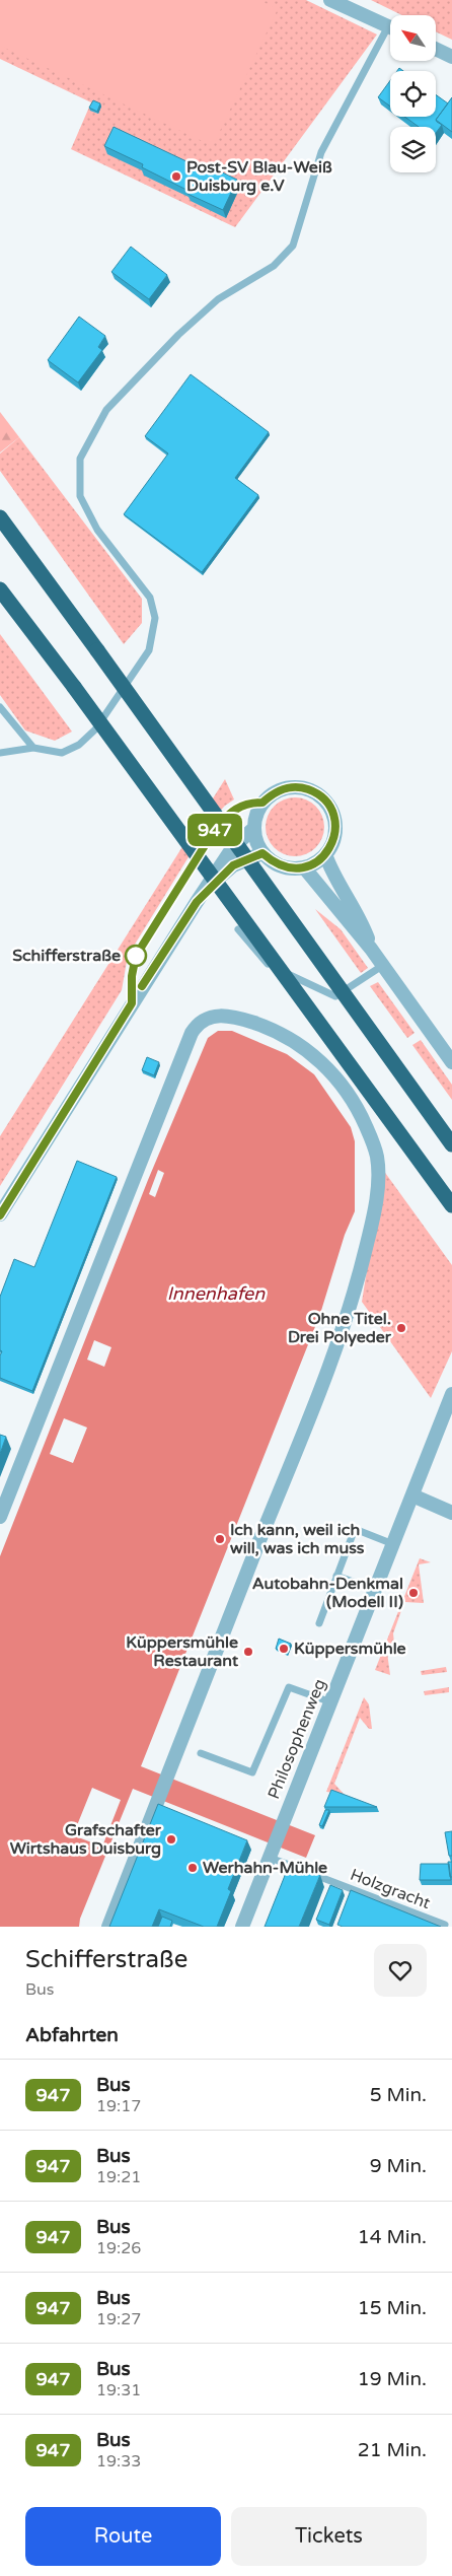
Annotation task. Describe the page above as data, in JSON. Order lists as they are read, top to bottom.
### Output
{
  "streets": {
    "street": ["Philosophenweg"],
    "lane": ["Holzgracht"]
  },
  "crossings": [
    ["Philosophenweg", "Holzgracht"]
  ],
  "water": ["Innenhafen"],
  "places": [
    "Post-SV Blau-Weiß Duisburg e.V",
    "Schifferstraße",
    "Ohne Titel. Drei Polyeder",
    "Ich kann, weil ich will, was ich muss",
    "Autobahn-Denkmal (Modell II)",
    "Küppersmühle",
    "Küppersmühle Restaurant",
    "Grafschafter Wirtshaus Duisburg",
    "Werhahn-Mühle"
  ],
  "lines": ["bus line 947"],
  "north": "top left",
  "page": {
    "on_map": "947",
    "heading": [
      ["Schifferstraße", "Bus"],
      "Abfahrten"
    ],
    "list": [
      {
        "mark": "947",
        "name": "Bus",
        "note": "19:17",
        "value": "5 Min."
      },
      {
        "mark": "947",
        "name": "Bus",
        "note": "19:21",
        "value": "9 Min."
      },
      {
        "mark": "947",
        "name": "Bus",
        "note": "19:26",
        "value": "14 Min."
      },
      {
        "mark": "947",
        "name": "Bus",
        "note": "19:27",
        "value": "15 Min."
      },
      {
        "mark": "947",
        "name": "Bus",
        "note": "19:31",
        "value": "19 Min."
      },
      {
        "mark": "947",
        "name": "Bus",
        "note": "19:33",
        "value": "21 Min."
      }
    ],
    "buttons": ["Route", "Tickets"]
  }
}
